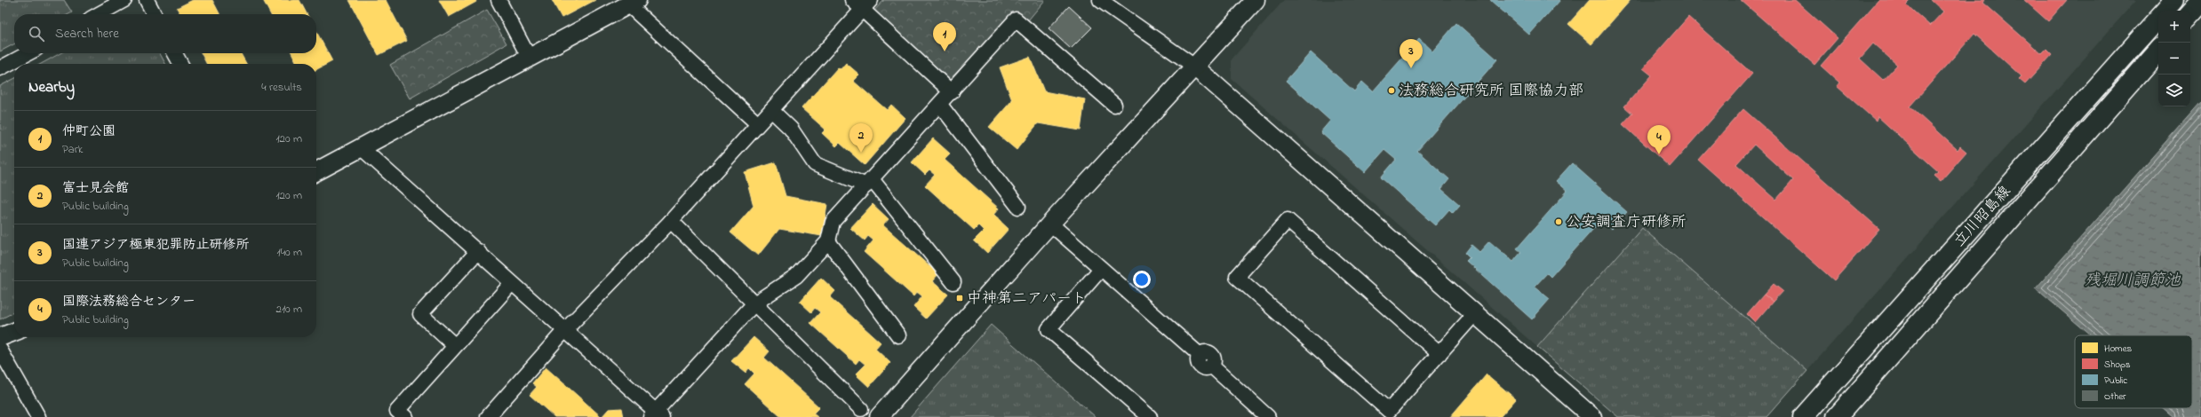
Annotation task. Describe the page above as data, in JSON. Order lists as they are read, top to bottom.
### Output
{
  "streets": {
    "main road": ["立川昭島線"]
  },
  "water": ["残堀川調節池"],
  "places": {
    "other": ["法務総合研究所 国際協力部", "公安調査庁研修所"],
    "transit": ["中神第二アパート"]
  },
  "legend": [
    "Homes",
    "Shops",
    "Public",
    "Other"
  ],
  "page": {
    "map_buttons": ["+", "−"],
    "search": "Search here",
    "pins": [
      "1",
      "3",
      "2",
      "4"
    ],
    "heading": ["Nearby", "4 results"],
    "list": [
      {
        "mark": "1",
        "name": "仲町公園",
        "note": "Park",
        "value": "120 m"
      },
      {
        "mark": "2",
        "name": "富士見会館",
        "note": "Public building",
        "value": "120 m"
      },
      {
        "mark": "3",
        "name": "国連アジア極東犯罪防止研修所",
        "note": "Public building",
        "value": "140 m"
      },
      {
        "mark": "4",
        "name": "国際法務総合センター",
        "note": "Public building",
        "value": "210 m"
      }
    ]
  }
}
